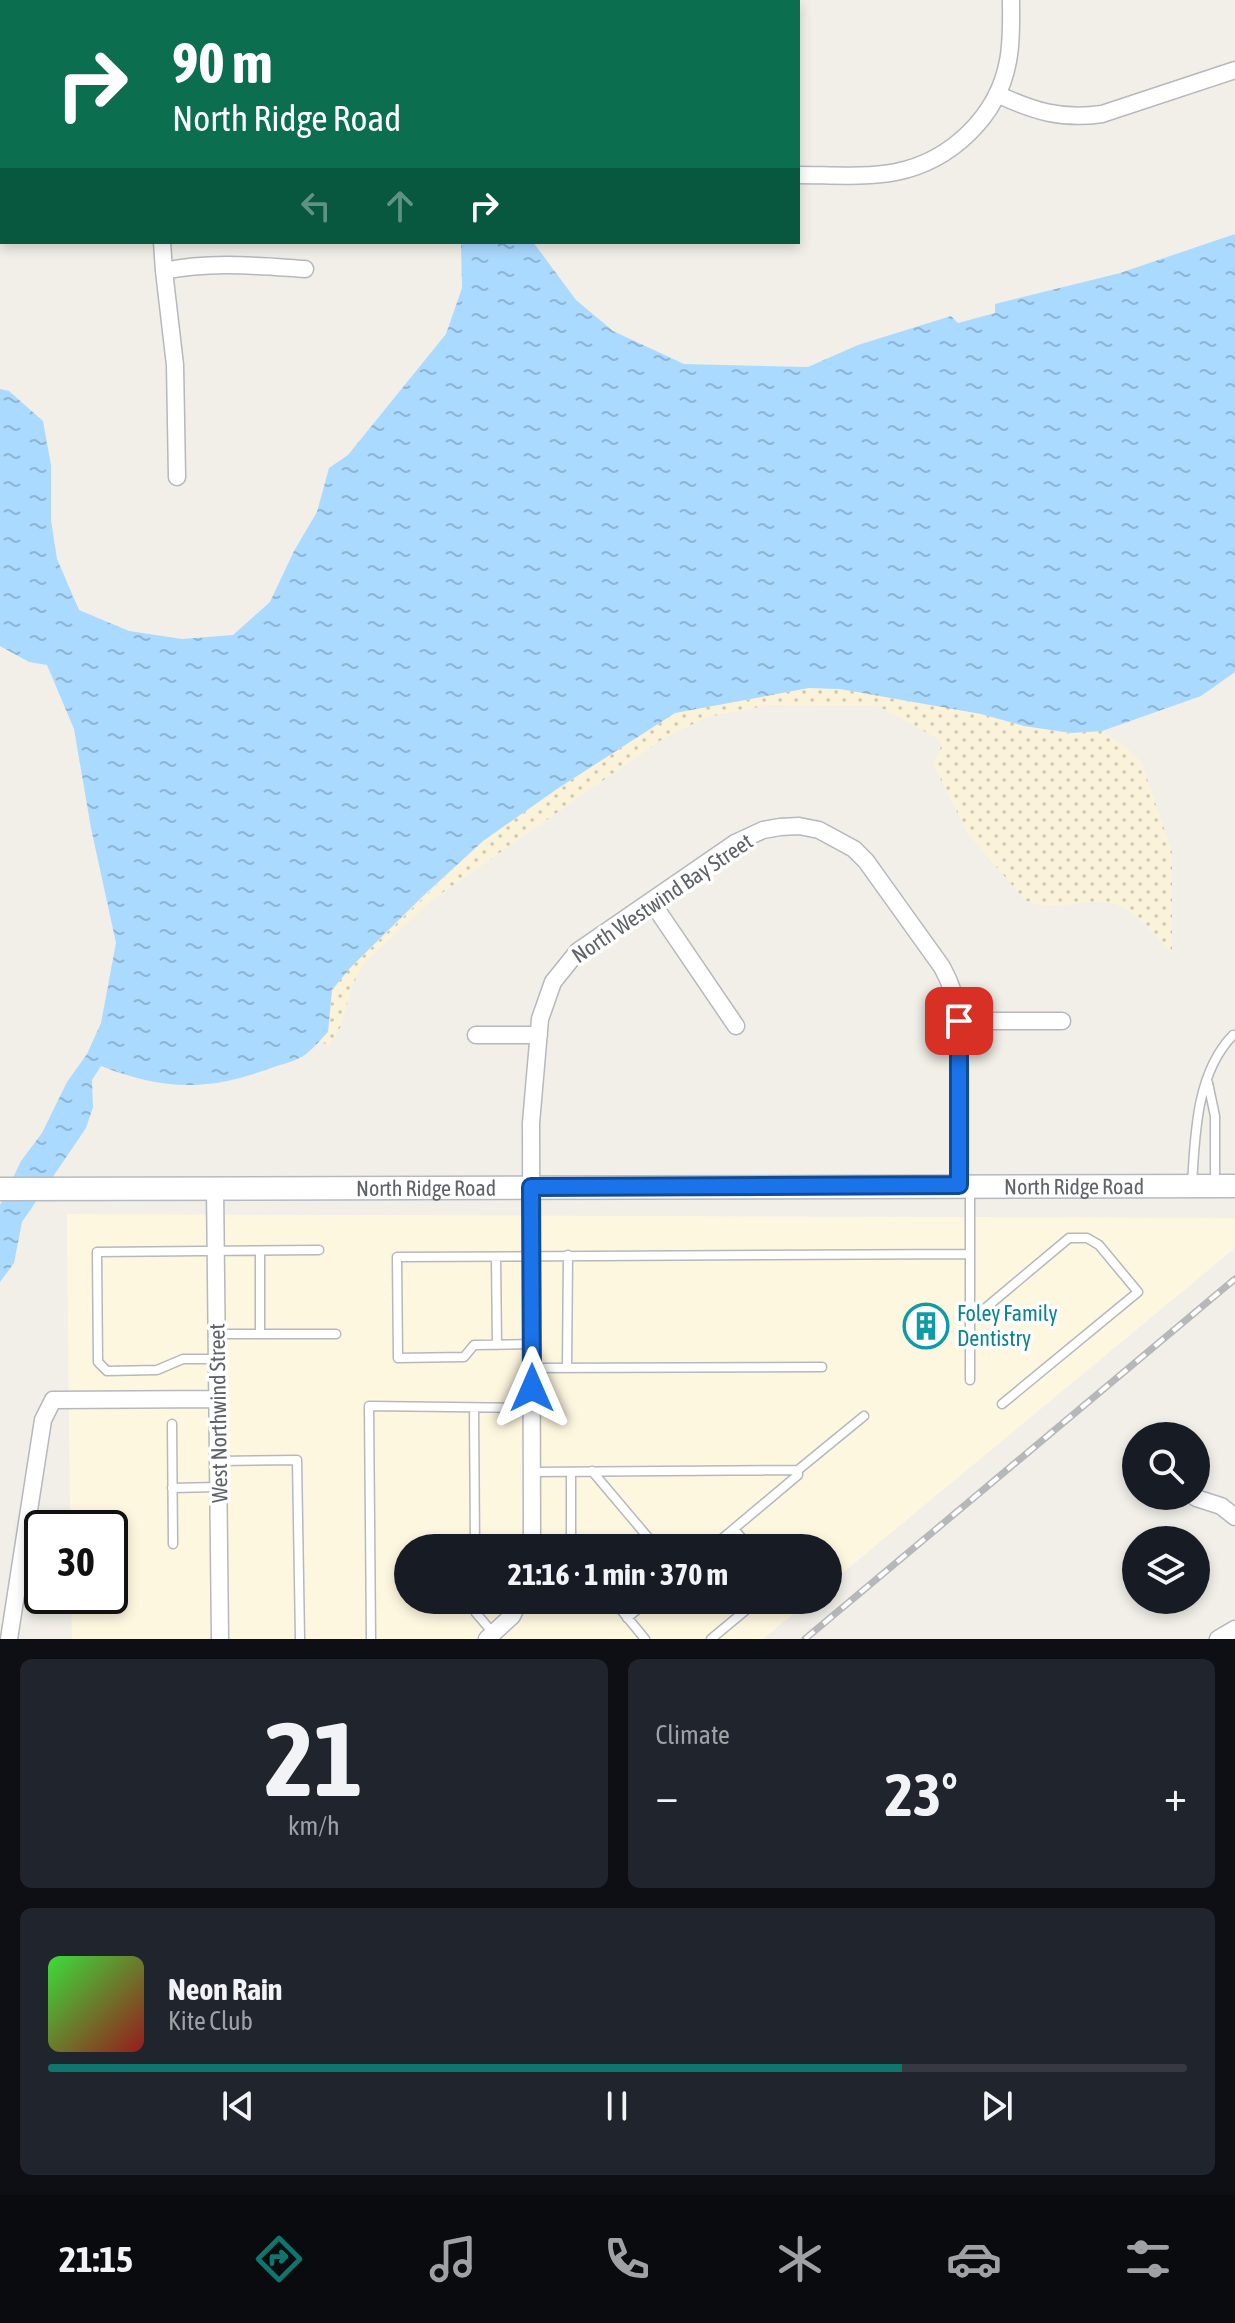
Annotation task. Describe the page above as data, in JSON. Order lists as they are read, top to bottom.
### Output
{
  "streets": {
    "main road": ["North Ridge Road"],
    "street": ["North Westwind Bay Street", "West Northwind Street"]
  },
  "crossings": [
    ["North Westwind Bay Street", "North Ridge Road"],
    ["North Ridge Road", "West Northwind Street"]
  ],
  "places": {
    "building": ["Foley Family Dentistry"]
  },
  "page": {
    "turn": ["90 m", "North Ridge Road"],
    "limit": "30",
    "trip": "21:16 · 1 min · 370 m",
    "tile": [
      ["21", "km/h"],
      "Climate"
    ],
    "heat": ["−", "23°", "+"],
    "song": ["Neon Rain", "Kite Club"],
    "tabs": "21:15"
  }
}
